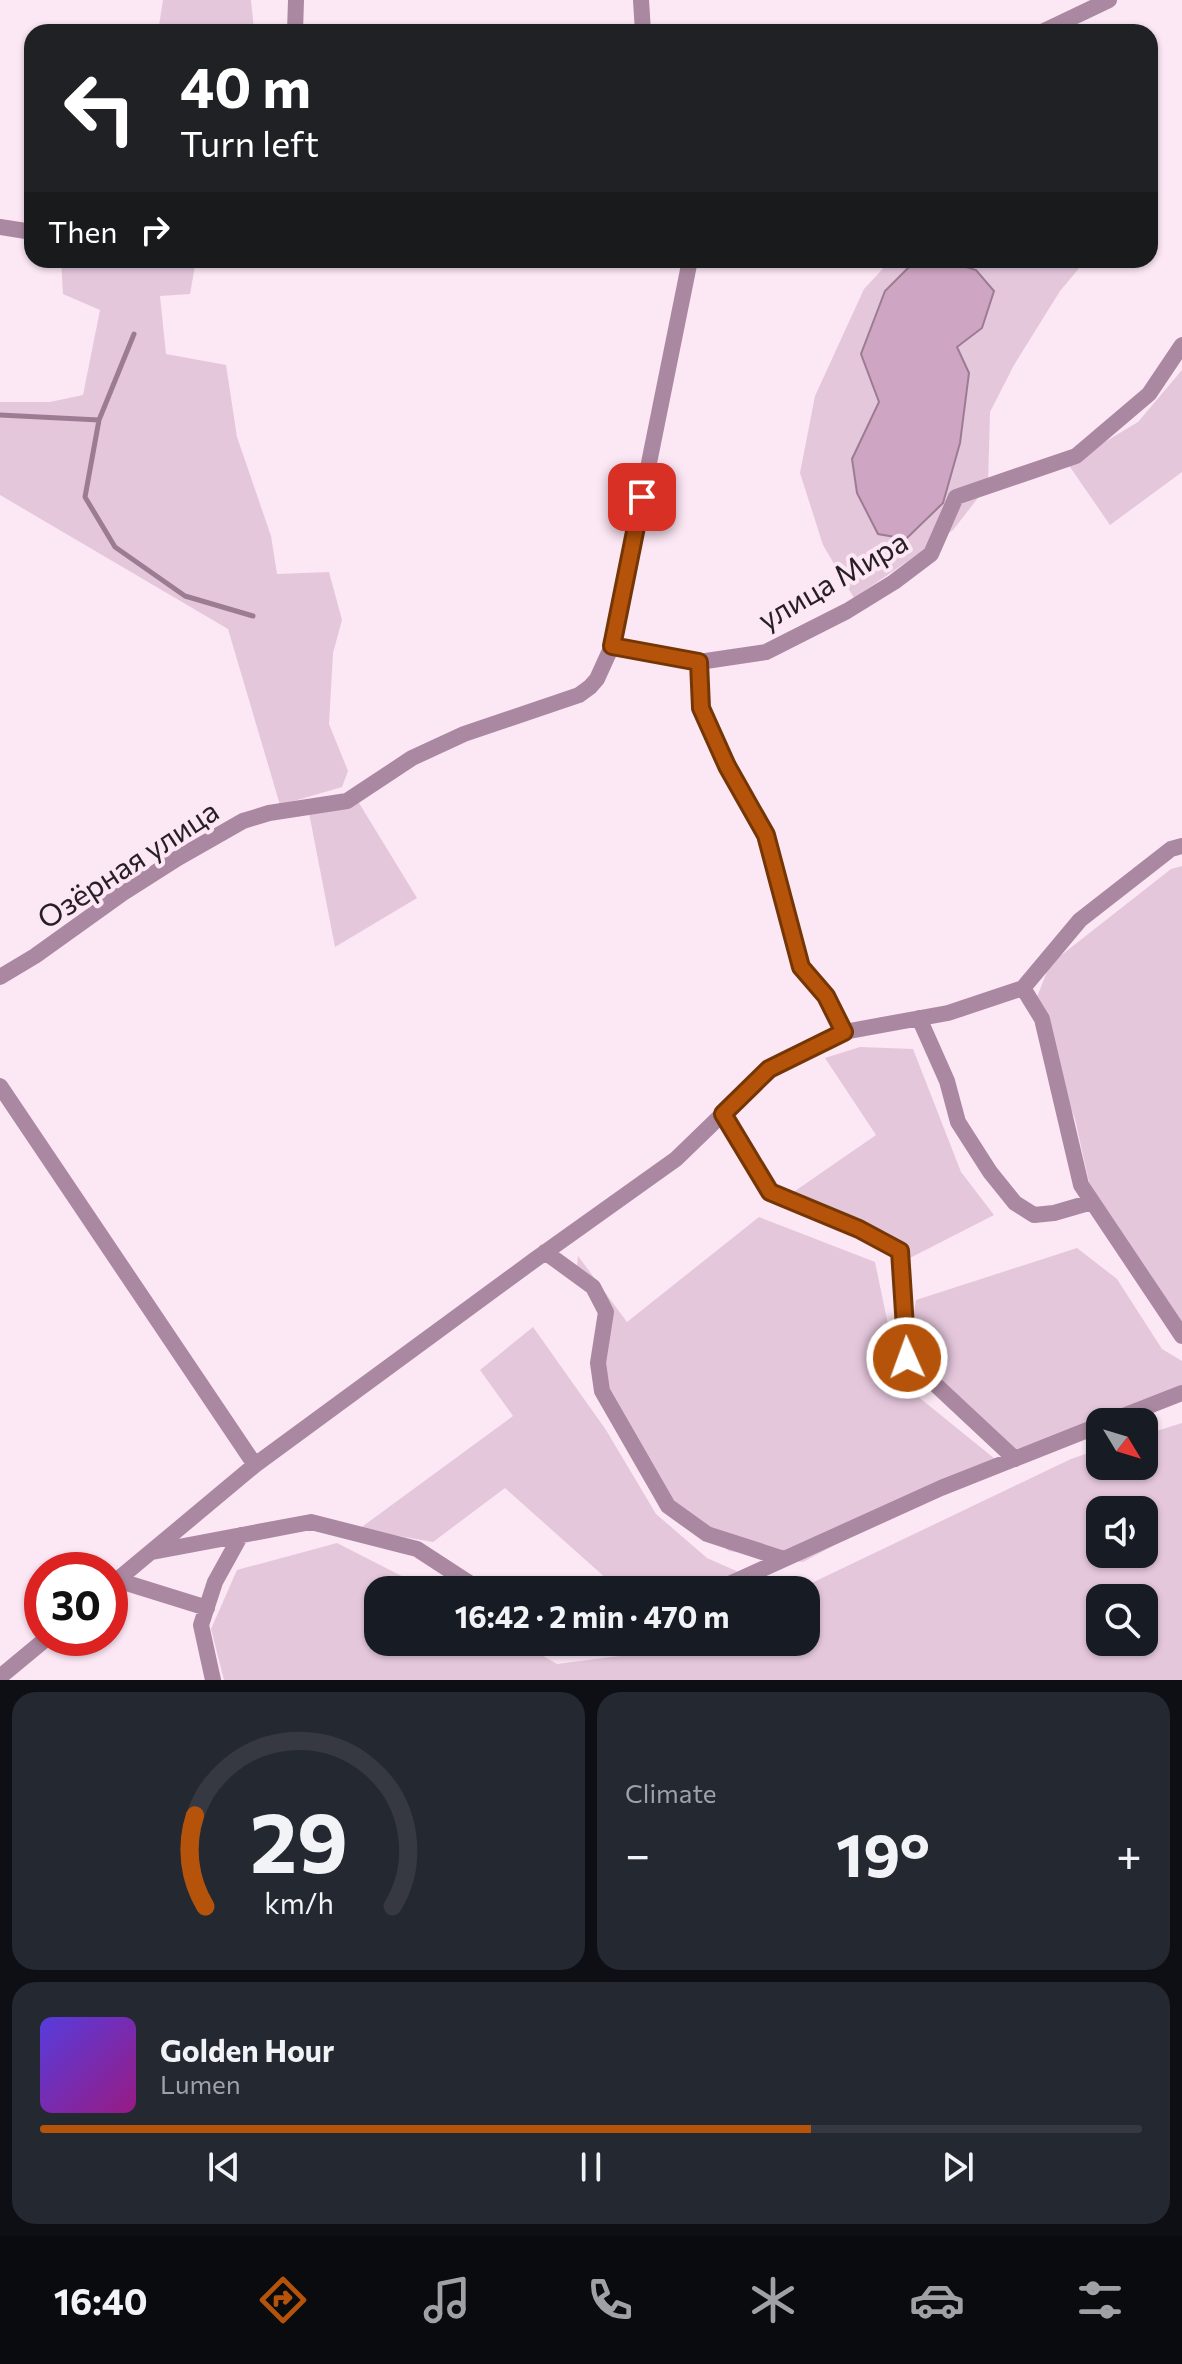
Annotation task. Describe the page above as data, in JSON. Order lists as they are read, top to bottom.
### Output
{
  "streets": {
    "street": ["улица Мира", "Озёрная улица"]
  },
  "crossings": [
    ["улица Мира", "Озёрная улица"]
  ],
  "north": "bottom right",
  "page": {
    "turn": ["40 m", "Turn left"],
    "then": "Then",
    "limit": "30",
    "trip": "16:42 · 2 min · 470 m",
    "tile": "Climate",
    "heat": ["−", "19°", "+"],
    "song": ["Golden Hour", "Lumen"],
    "tabs": "16:40",
    "gauge": ["29", "km/h"]
  }
}
